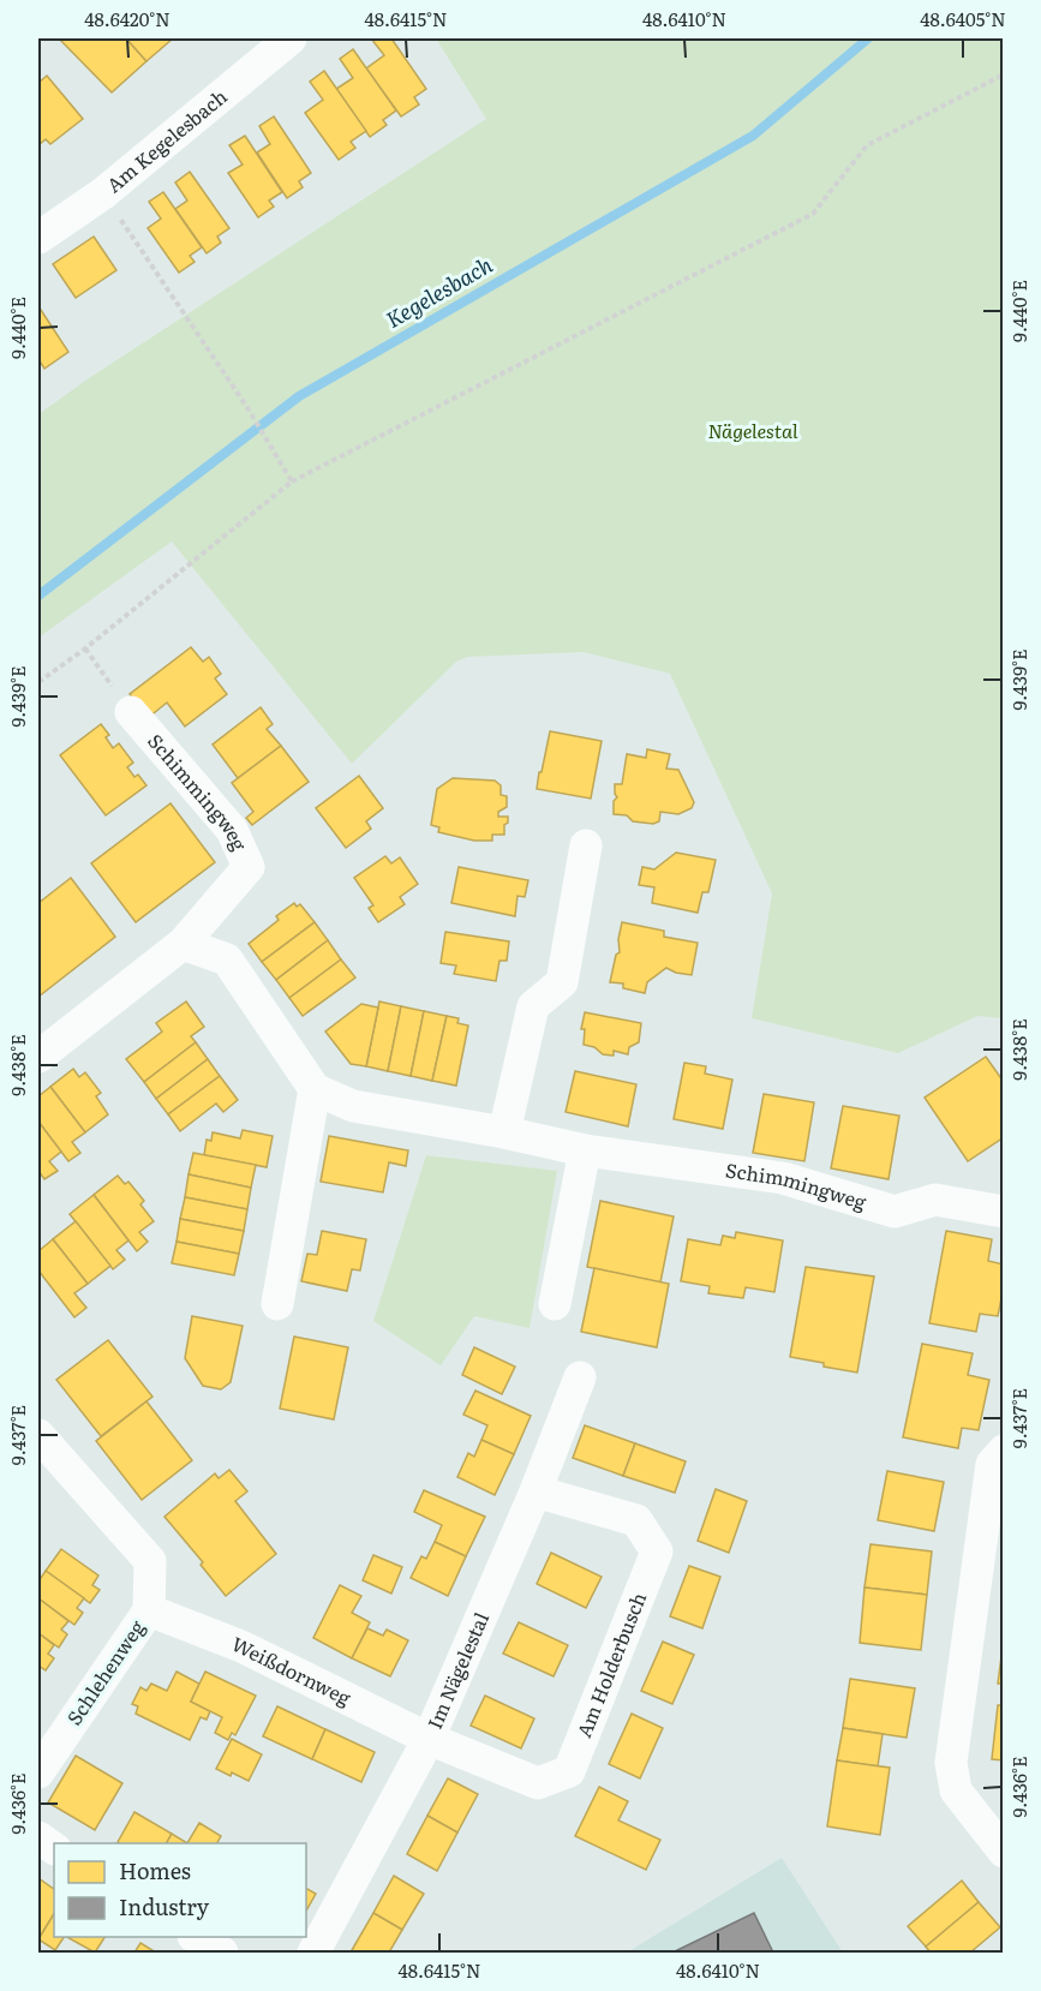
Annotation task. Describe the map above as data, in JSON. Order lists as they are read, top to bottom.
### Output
{
  "streets": {
    "street": [
      "Am Kegelesbach",
      "Schimmingweg",
      "Am Holderbusch",
      "Im Nägelestal",
      "Weißdornweg",
      "Schlehenweg"
    ]
  },
  "crossings": [
    ["Am Holderbusch", "Im Nägelestal"],
    ["Am Holderbusch", "Weißdornweg"],
    ["Im Nägelestal", "Weißdornweg"],
    ["Weißdornweg", "Schlehenweg"]
  ],
  "water": ["Kegelesbach"],
  "parks": ["Nägelestal"],
  "legend": ["Homes", "Industry"],
  "coordinates": [
    "48.6420°N",
    "48.6415°N",
    "48.6410°N",
    "48.6405°N",
    "9.440°E",
    "9.439°E",
    "9.438°E",
    "9.437°E",
    "9.436°E"
  ]
}
